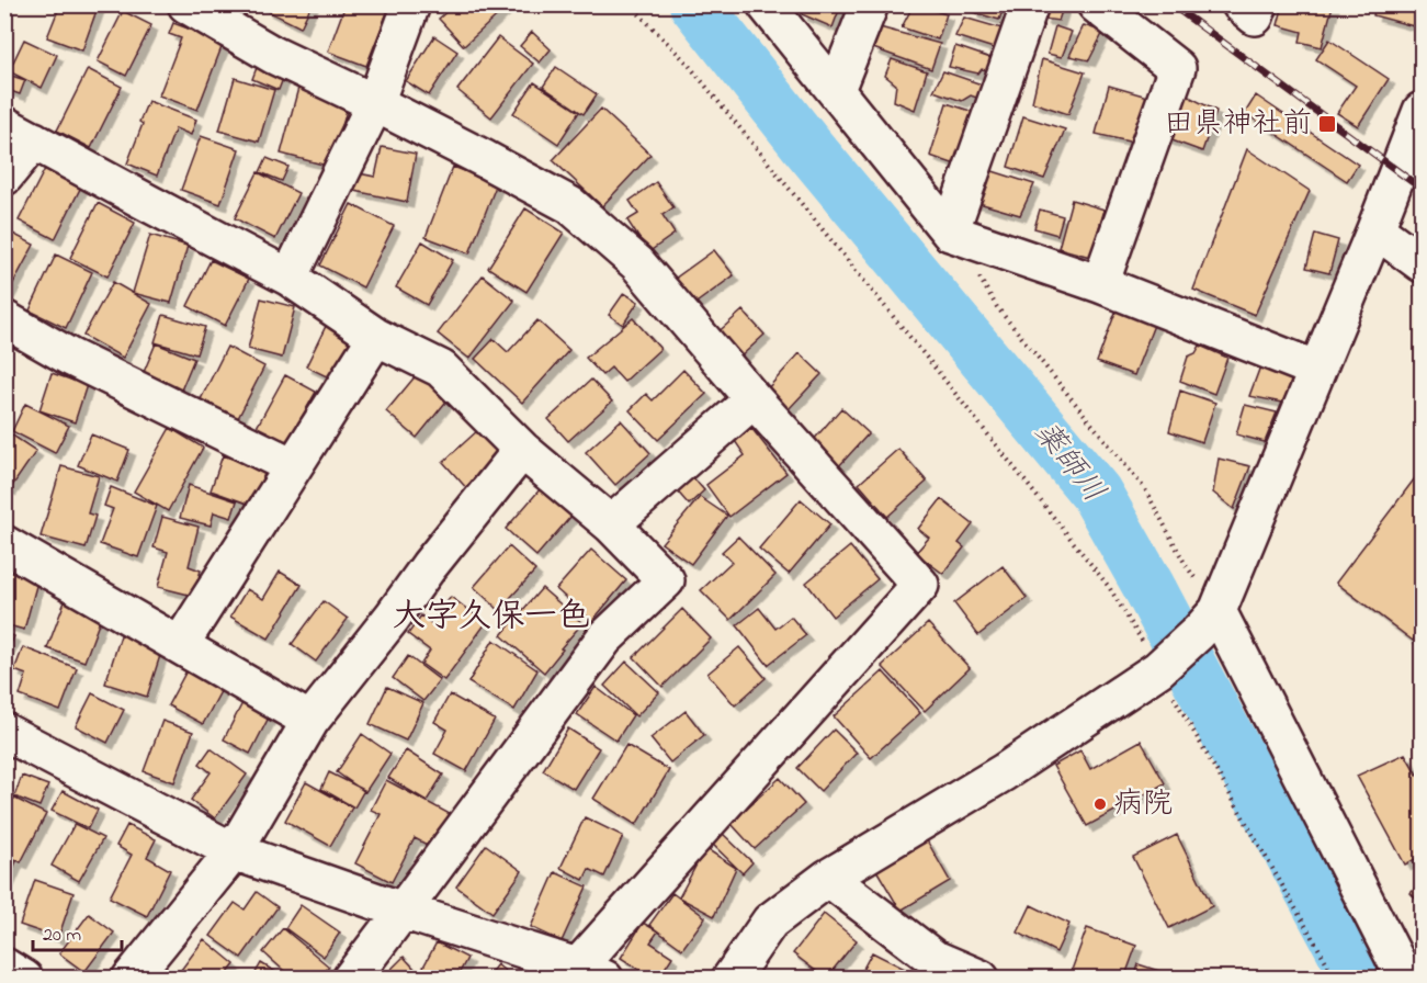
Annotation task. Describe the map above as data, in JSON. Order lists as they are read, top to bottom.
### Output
{
  "districts": ["大字久保一色"],
  "water": ["薬師川"],
  "places": {
    "transit": ["田県神社前"],
    "other": ["病院"]
  },
  "scale_bar": "20 m"
}
